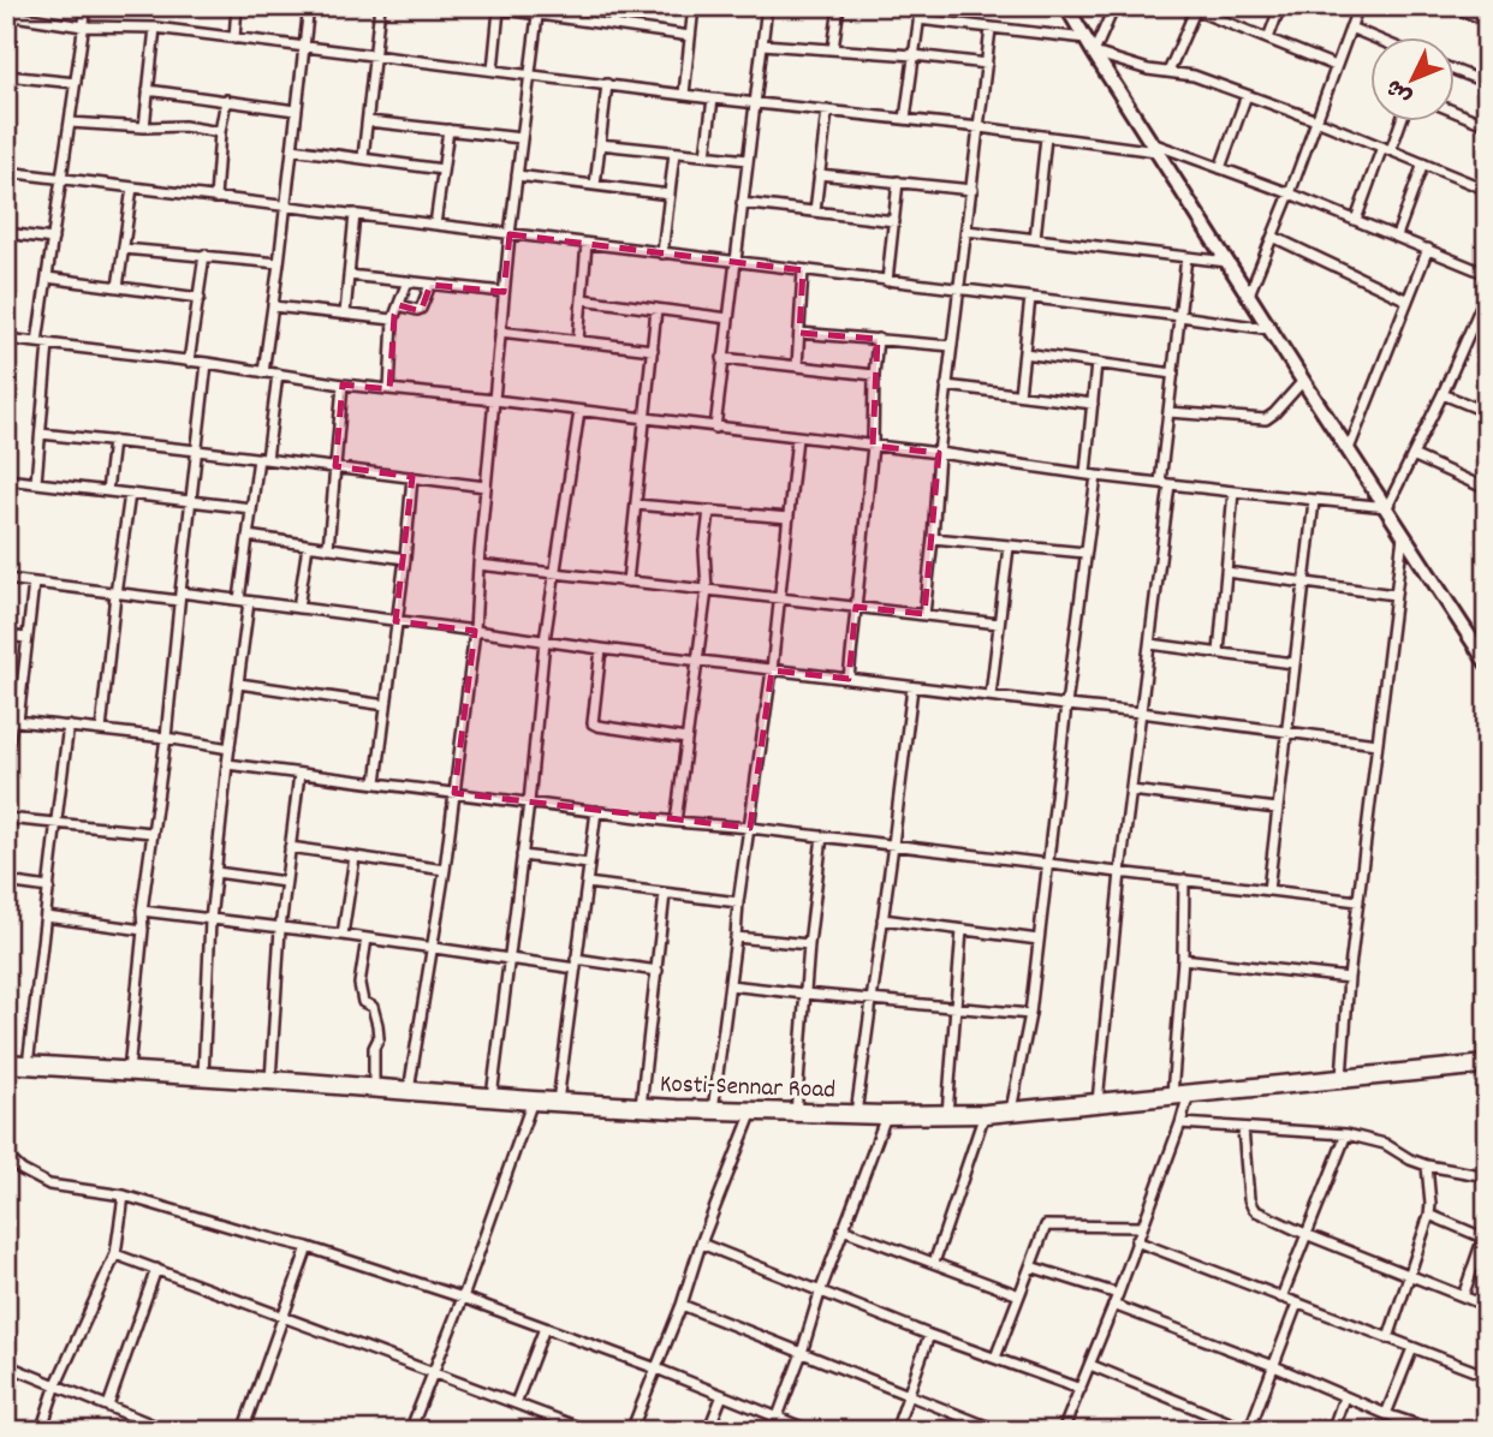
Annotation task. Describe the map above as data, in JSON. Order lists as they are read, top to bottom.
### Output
{
  "streets": {
    "highway": ["Kosti-Sennar Road"]
  },
  "north": "bottom left"
}
